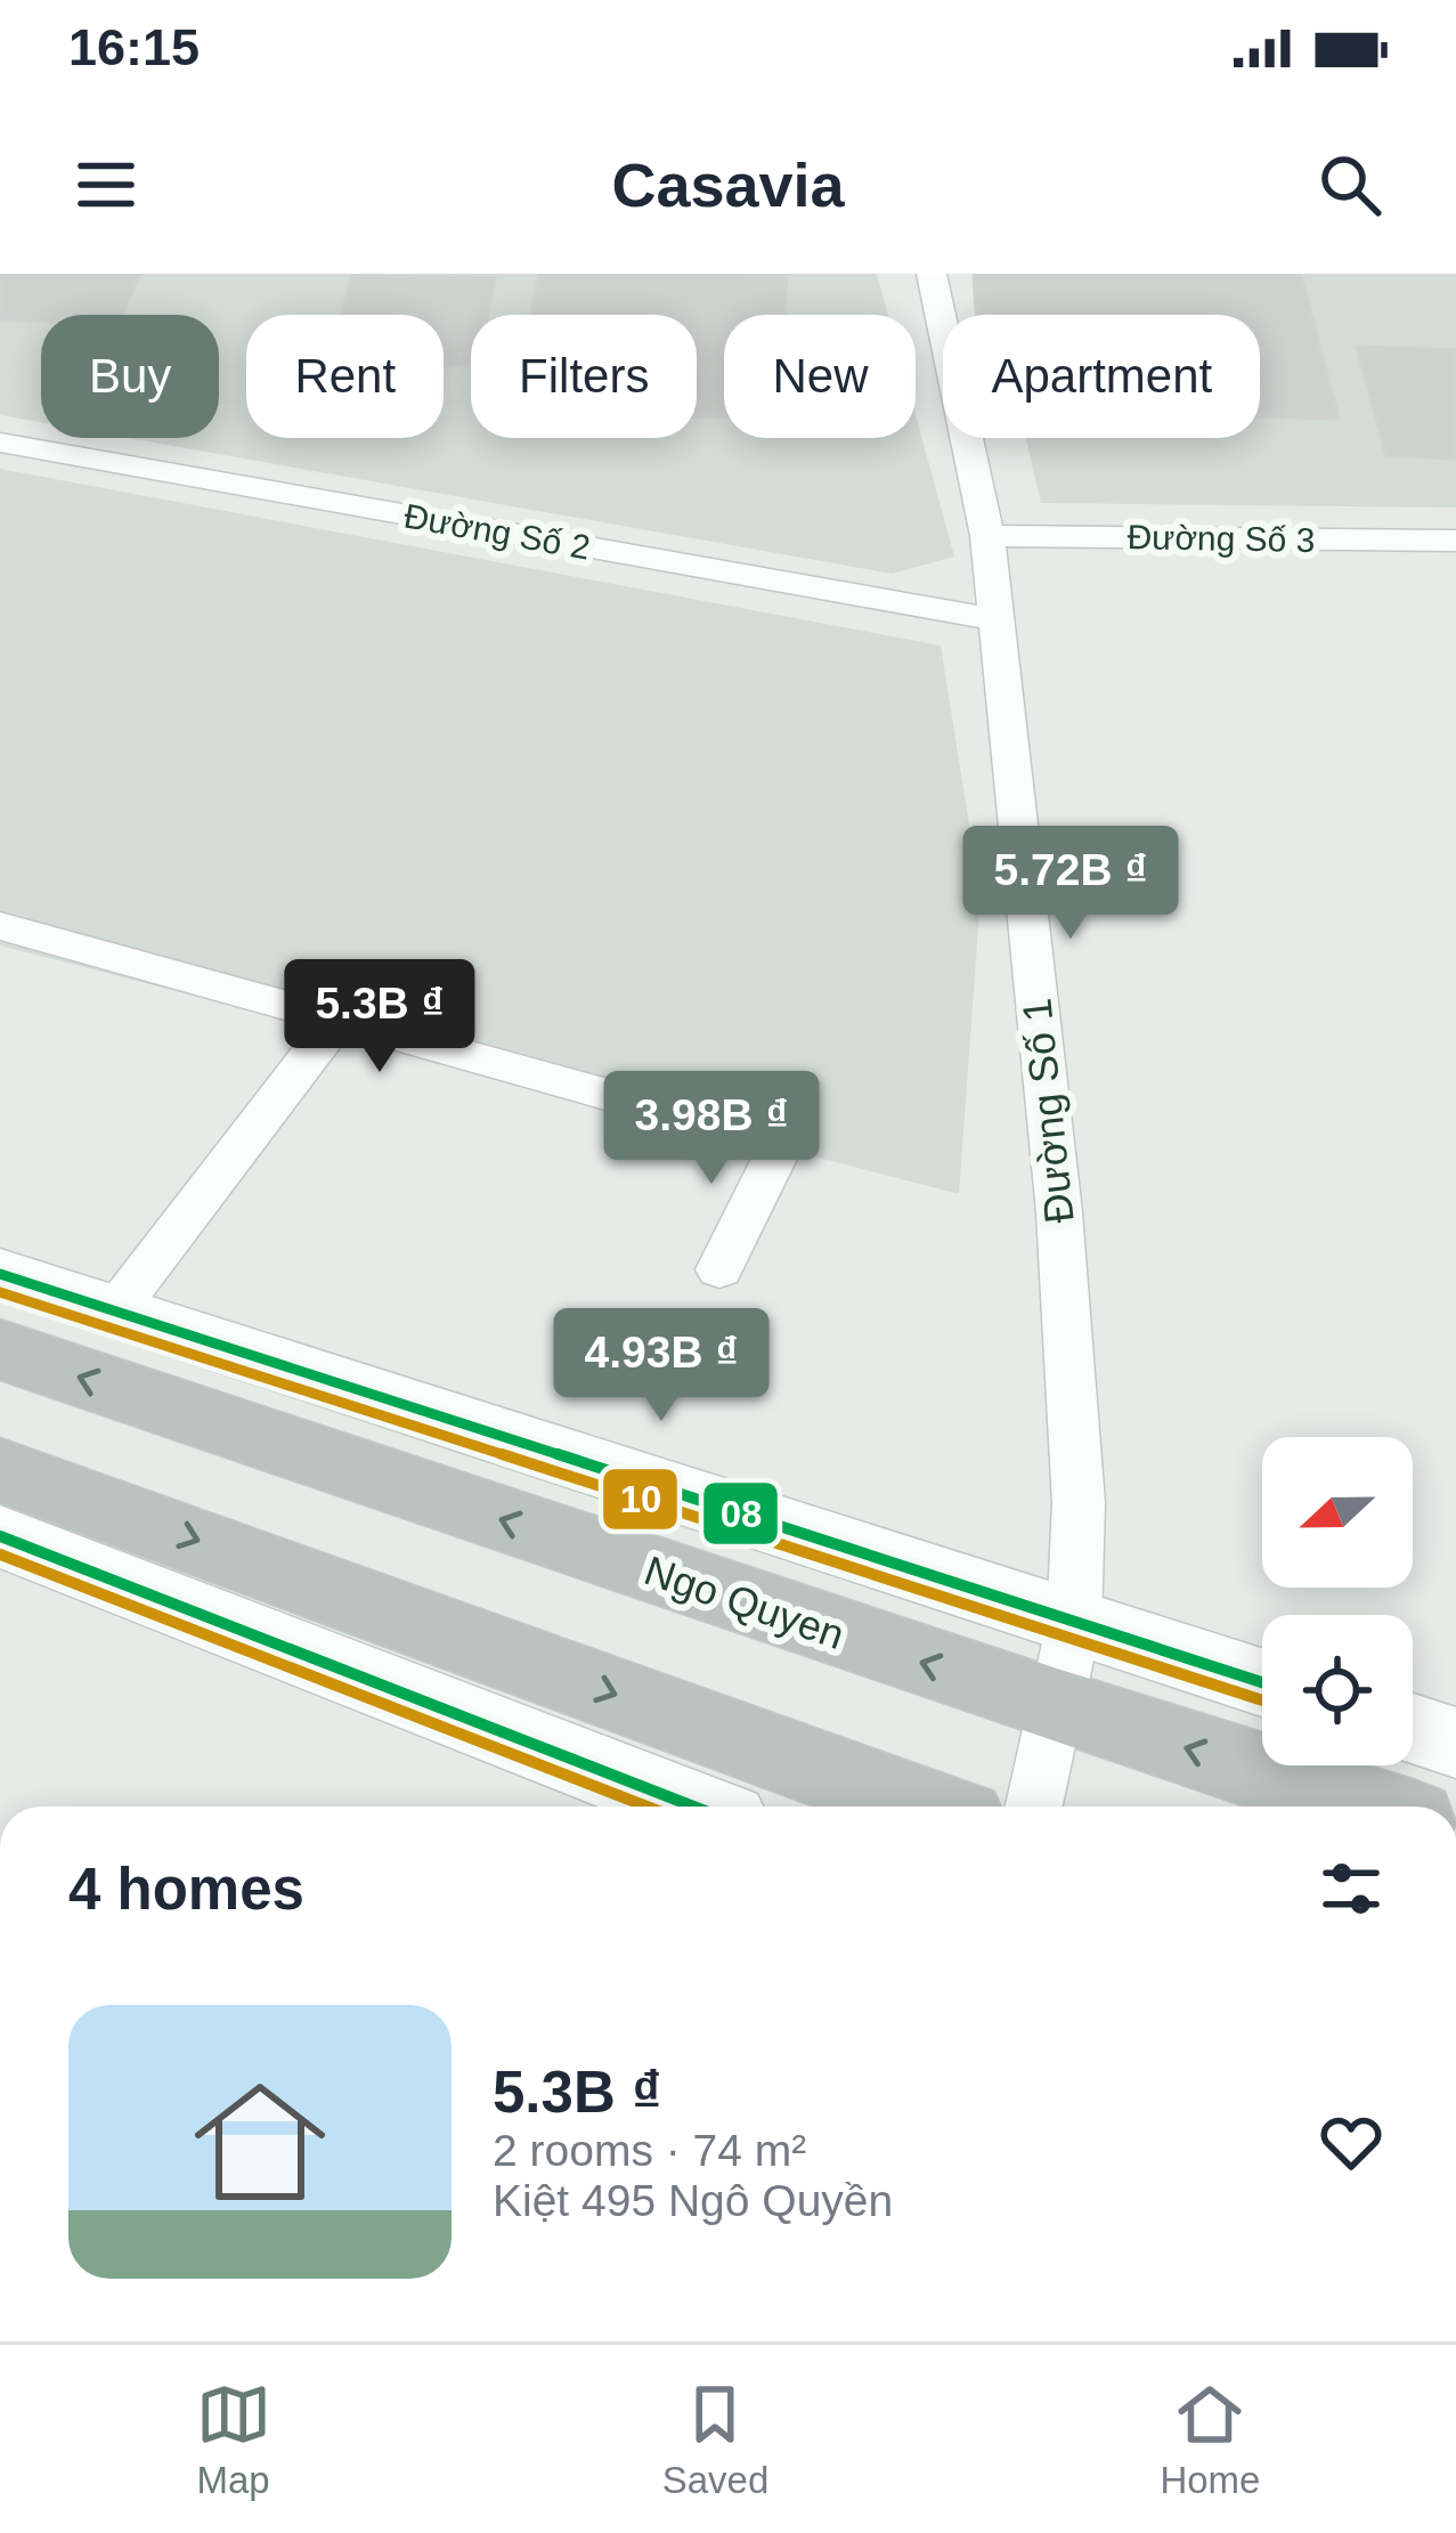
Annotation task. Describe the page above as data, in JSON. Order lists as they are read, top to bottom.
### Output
{
  "streets": {
    "highway": ["Ngo Quyen"],
    "street": ["Đường Số 2", "Đường Số 3", "Đường Số 1"]
  },
  "crossings": [
    ["Đường Số 2", "Đường Số 1"],
    ["Đường Số 3", "Đường Số 1"],
    ["Đường Số 1", "Ngo Quyen"]
  ],
  "lines": ["transit line 08", "transit line 10"],
  "north": "left",
  "page": {
    "status": "16:15",
    "header": "Casavia",
    "chip": [
      "Buy",
      "Rent",
      "Filters",
      "New",
      "Apartment"
    ],
    "price": [
      "5.72B ₫",
      "5.3B ₫",
      "3.98B ₫",
      "4.93B ₫"
    ],
    "heading": "4 homes",
    "list": [
      {
        "name": "5.3B ₫",
        "note": "2 rooms · 74 m² · Kiệt 495 Ngô Quyền"
      }
    ],
    "tabs": ["Map", "Saved", "Home"]
  }
}
